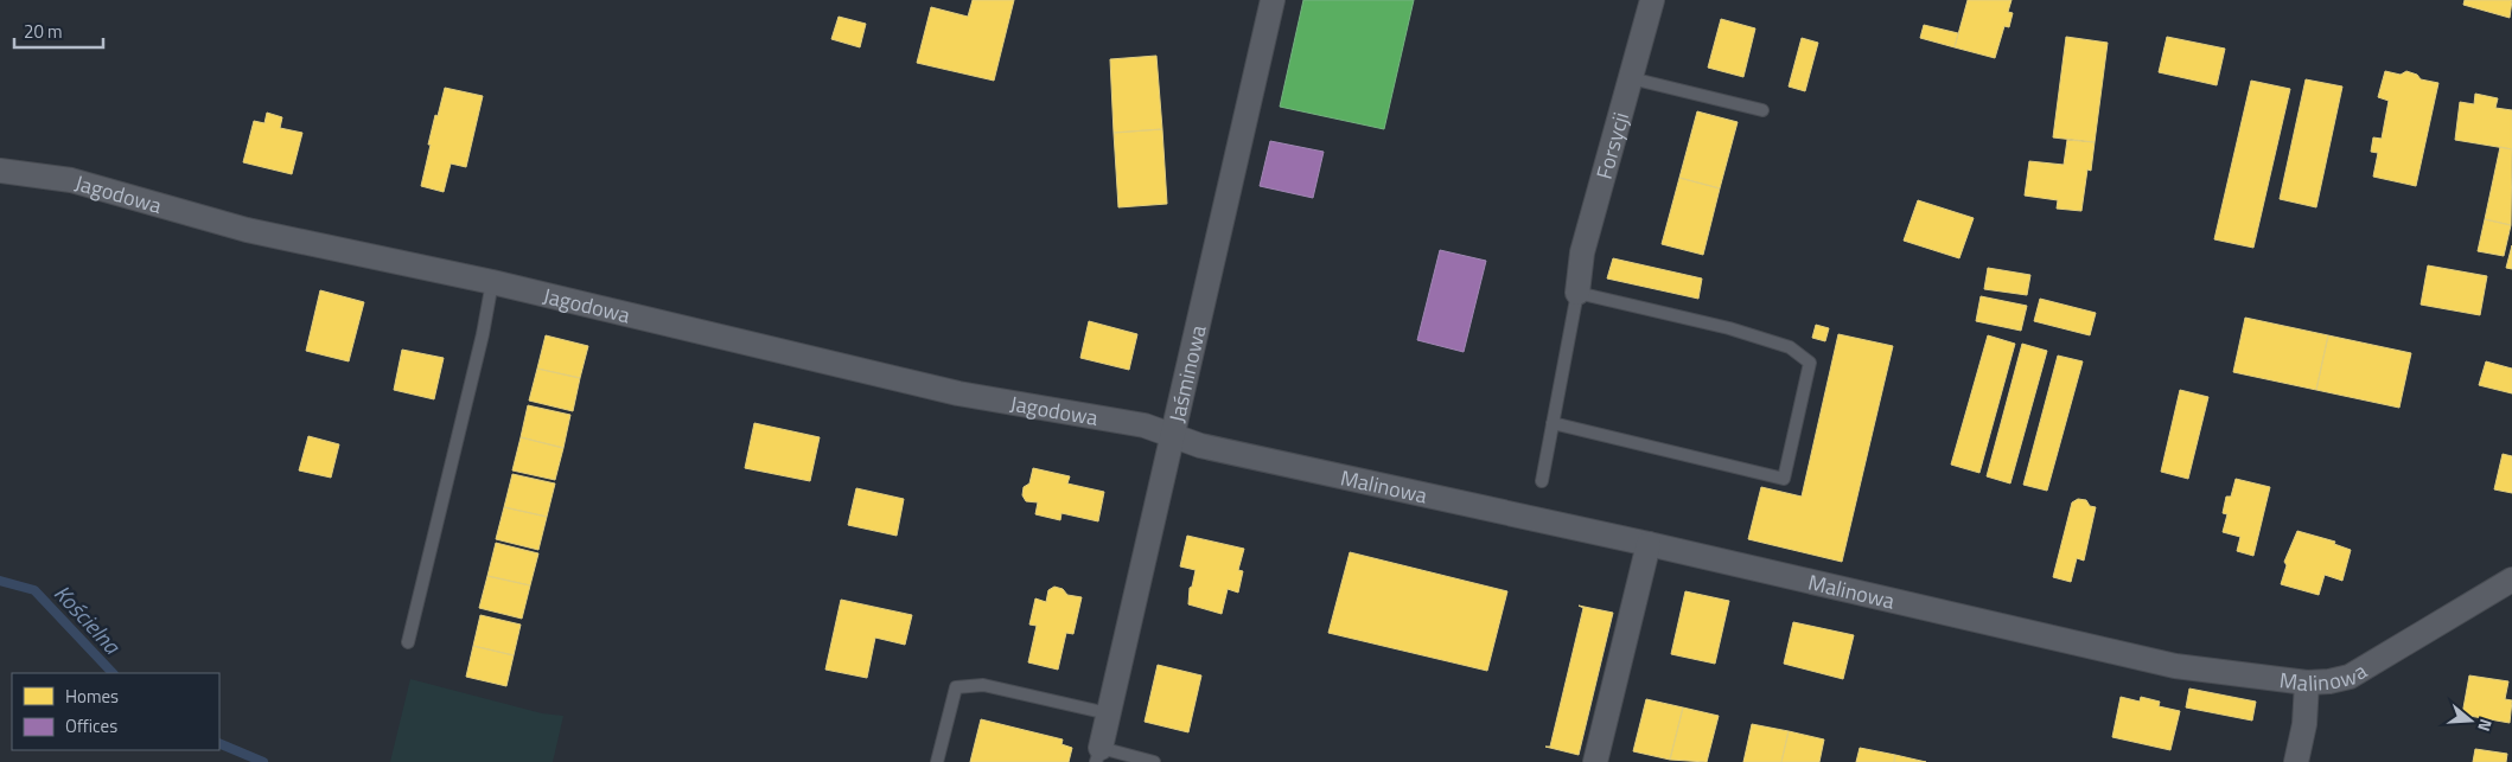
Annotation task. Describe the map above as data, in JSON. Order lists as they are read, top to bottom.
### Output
{
  "streets": {
    "street": [
      "Forsycji",
      "Jagodowa",
      "Jaśminowa",
      "Malinowa"
    ]
  },
  "crossings": [
    ["Jagodowa", "Jaśminowa"],
    ["Jagodowa", "Malinowa"],
    ["Jaśminowa", "Malinowa"]
  ],
  "water": ["Kościelna"],
  "legend": ["Homes", "Offices"],
  "scale_bar": "20 m",
  "north": "right"
}
